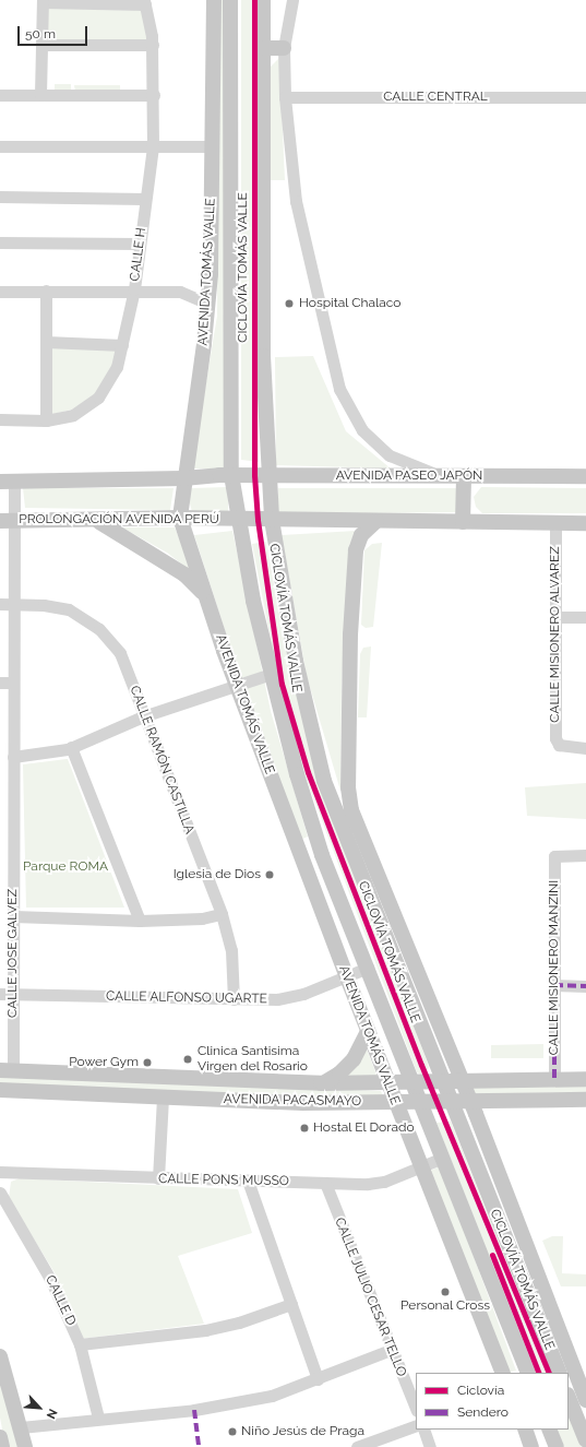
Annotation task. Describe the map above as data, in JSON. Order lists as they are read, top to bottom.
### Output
{
  "streets": {
    "main road": [
      "AVENIDA TOMÁS VALLE",
      "AVENIDA PASEO JAPÓN",
      "PROLONGACIÓN AVENIDA PERÚ",
      "AVENIDA PACASMAYO"
    ],
    "street": [
      "CALLE CENTRAL",
      "CALLE H",
      "CALLE MISIONERO ALVAREZ",
      "CALLE RAMÓN CASTILLA",
      "CALLE JOSE GALVEZ",
      "CALLE MISIONERO MANZINI",
      "CALLE ALFONSO UGARTE",
      "CALLE PONS MUSSO",
      "CALLE JULIO CESAR TELLO",
      "CALLE D"
    ],
    "cycle path": ["CICLOVÍA TOMÁS VALLE"]
  },
  "crossings": [
    ["AVENIDA TOMÁS VALLE", "AVENIDA PASEO JAPÓN"],
    ["AVENIDA TOMÁS VALLE", "PROLONGACIÓN AVENIDA PERÚ"],
    ["AVENIDA TOMÁS VALLE", "CALLE ALFONSO UGARTE"],
    ["AVENIDA TOMÁS VALLE", "AVENIDA PACASMAYO"],
    ["AVENIDA TOMÁS VALLE", "CALLE PONS MUSSO"],
    ["PROLONGACIÓN AVENIDA PERÚ", "CALLE JOSE GALVEZ"],
    ["CALLE RAMÓN CASTILLA", "CALLE JOSE GALVEZ"],
    ["CALLE RAMÓN CASTILLA", "CALLE ALFONSO UGARTE"],
    ["CALLE JOSE GALVEZ", "CALLE ALFONSO UGARTE"],
    ["CALLE JOSE GALVEZ", "AVENIDA PACASMAYO"],
    ["CALLE MISIONERO MANZINI", "AVENIDA PACASMAYO"],
    ["CALLE PONS MUSSO", "CALLE JULIO CESAR TELLO"]
  ],
  "parks": ["Parque ROMA"],
  "places": [
    "Hospital Chalaco",
    "Iglesia de Dios",
    "Clinica Santisima Virgen del Rosario",
    "Power Gym",
    "Hostal El Dorado",
    "Personal Cross",
    "Niño Jesús de Praga"
  ],
  "legend": ["Ciclovía", "Sendero"],
  "scale_bar": "50 m",
  "north": "bottom right"
}
